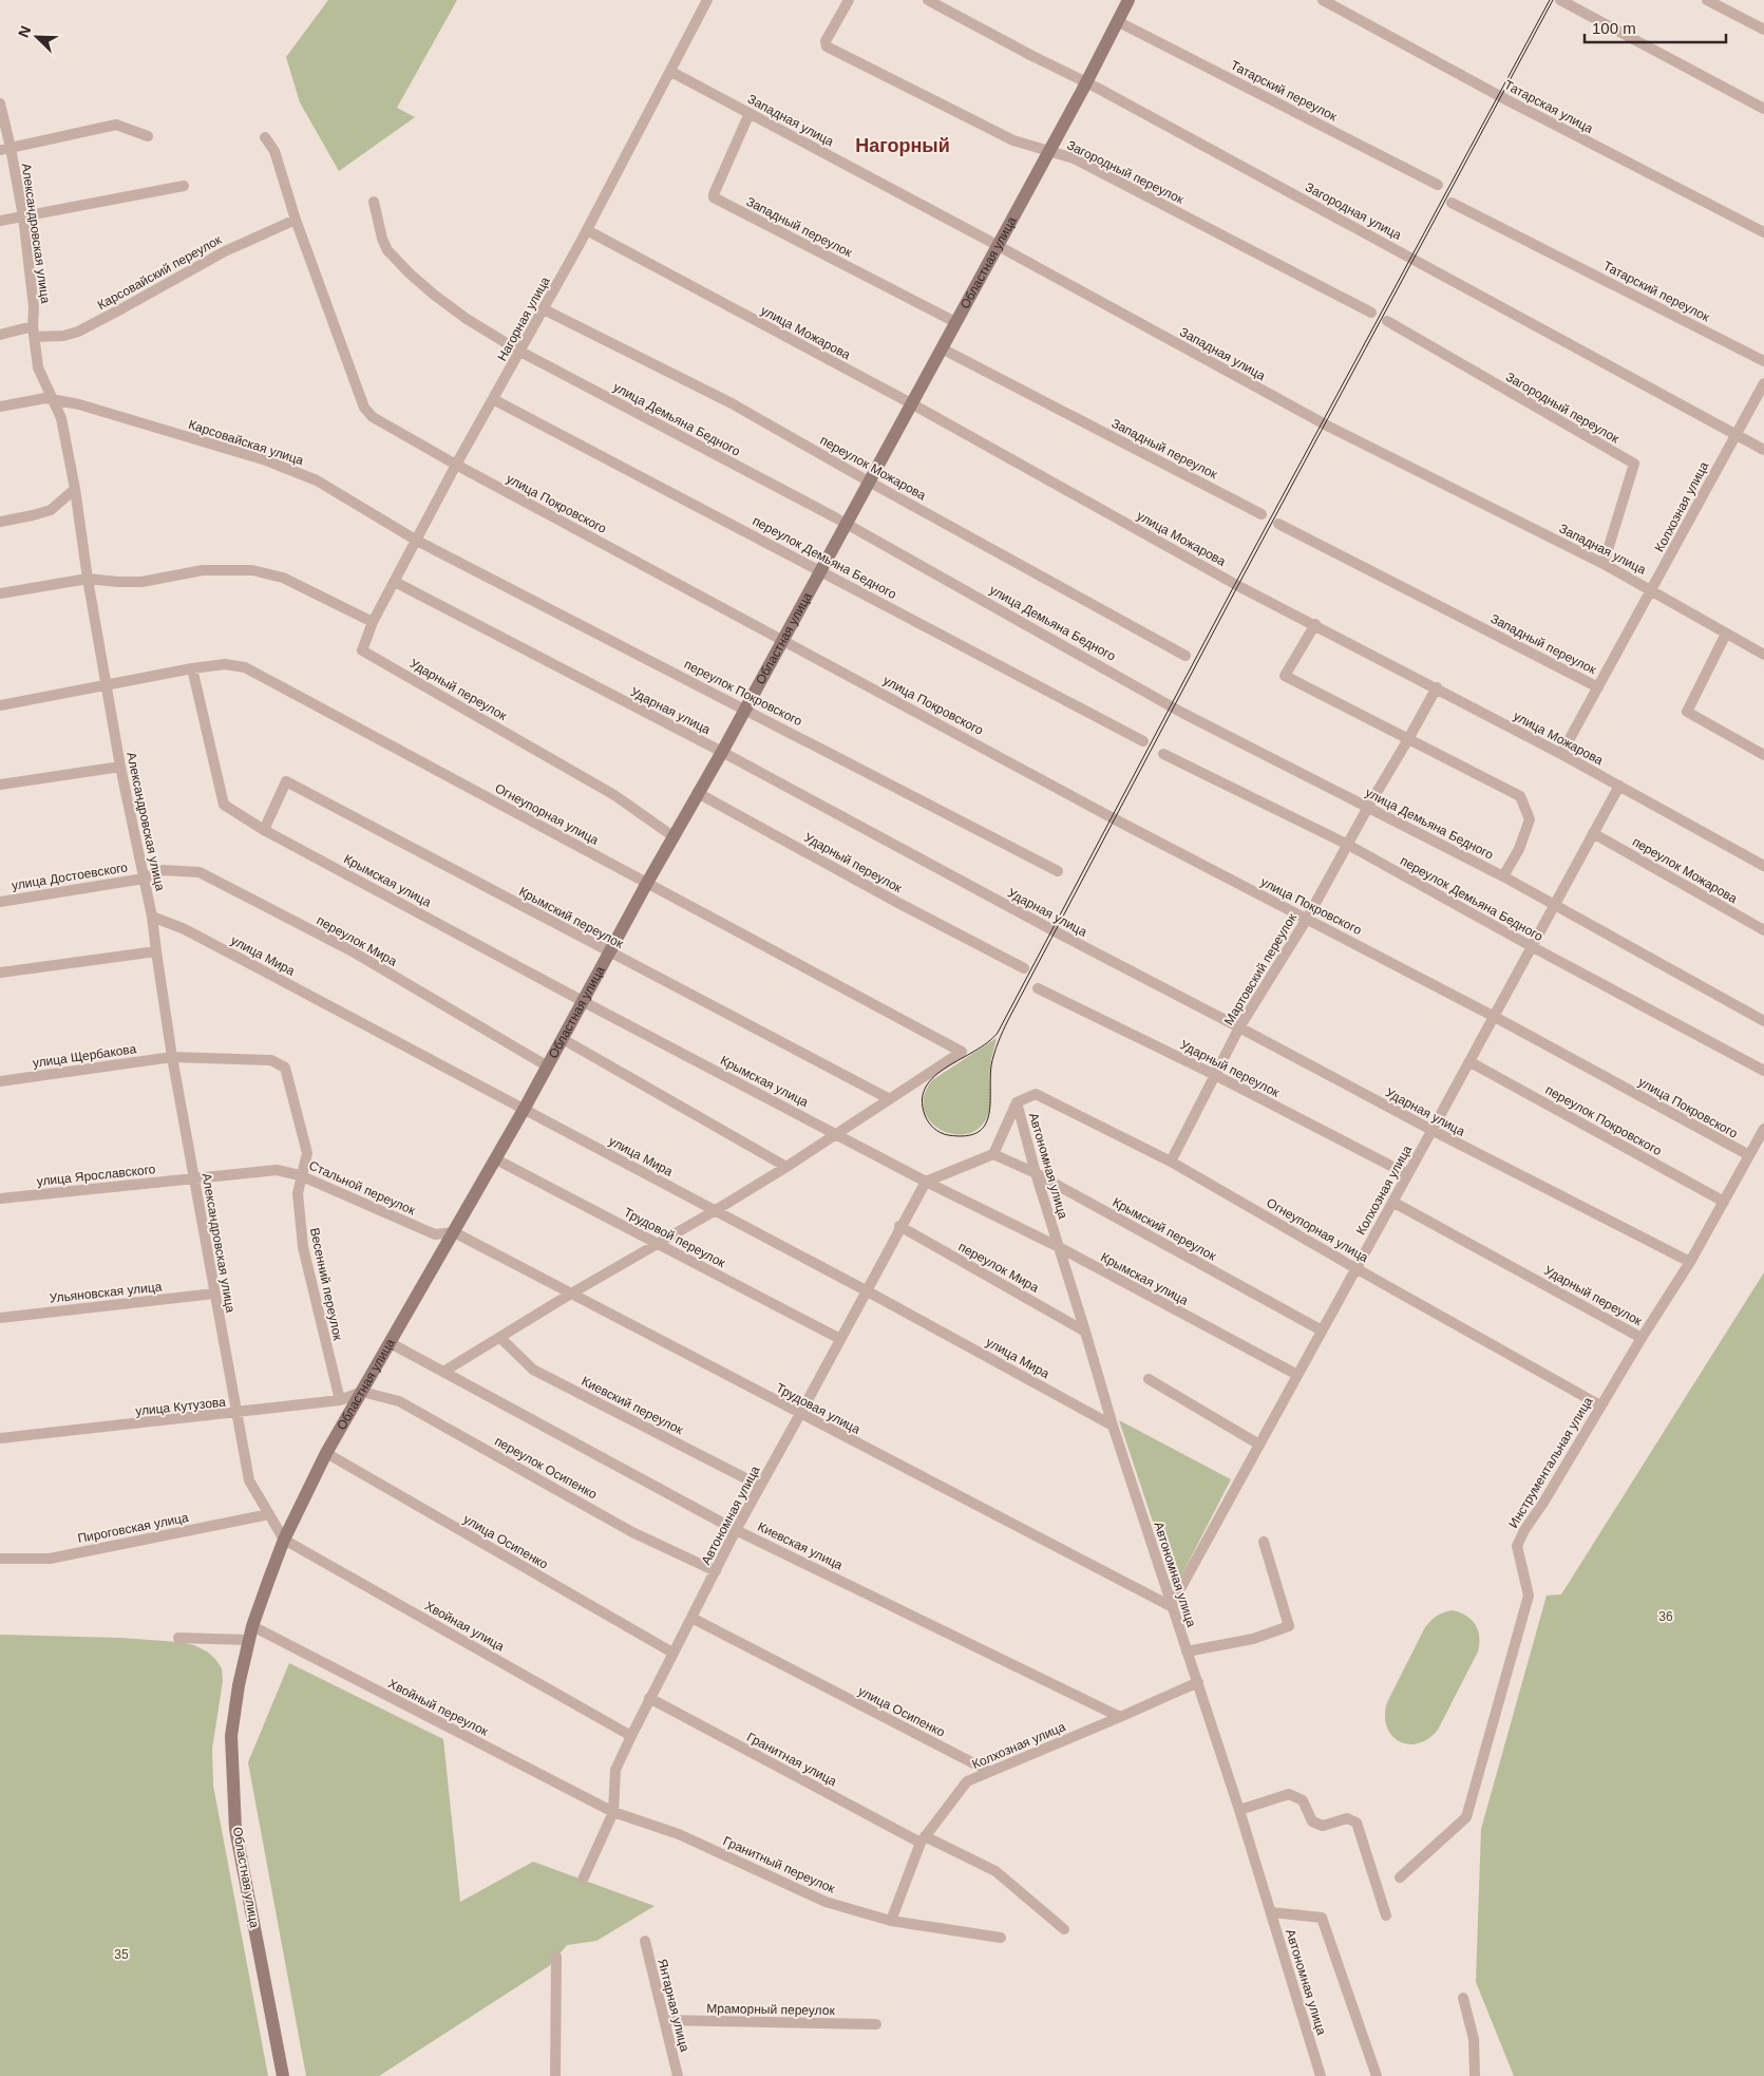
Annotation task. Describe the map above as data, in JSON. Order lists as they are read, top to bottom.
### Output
{
  "streets": {
    "main road": ["Областная улица"],
    "street": [
      "Татарский переулок",
      "Татарская улица",
      "Западная улица",
      "Загородный переулок",
      "Загородная улица",
      "Западный переулок",
      "Александровская улица",
      "Карсовайский переулок",
      "Нагорная улица",
      "улица Можарова",
      "улица Демьяна Бедного",
      "Карсовайская улица",
      "переулок Можарова",
      "улица Покровского",
      "Колхозная улица",
      "переулок Демьяна Бедного",
      "Ударный переулок",
      "переулок Покровского",
      "Ударная улица",
      "Огнеупорная улица",
      "улица Достоевского",
      "Крымская улица",
      "Крымский переулок",
      "переулок Мира",
      "улица Мира",
      "Мартовский переулок",
      "улица Щербакова",
      "Автономная улица",
      "улица Ярославского",
      "Стальной переулок",
      "Трудовой переулок",
      "Весенний переулок",
      "Ульяновская улица",
      "Киевский переулок",
      "улица Кутузова",
      "Трудовая улица",
      "Инструментальная улица",
      "переулок Осипенко",
      "Пироговская улица",
      "улица Осипенко",
      "Киевская улица",
      "Хвойная улица",
      "Хвойный переулок",
      "Гранитная улица",
      "Гранитный переулок",
      "Янтарная улица",
      "Мраморный переулок"
    ]
  },
  "crossings": [
    ["Татарский переулок", "Областная улица"],
    ["Западная улица", "Загородный переулок"],
    ["Западная улица", "Западный переулок"],
    ["Западная улица", "Областная улица"],
    ["Западная улица", "Нагорная улица"],
    ["Западная улица", "Колхозная улица"],
    ["Загородный переулок", "Областная улица"],
    ["Загородная улица", "Областная улица"],
    ["Загородная улица", "Колхозная улица"],
    ["Западный переулок", "Областная улица"],
    ["Западный переулок", "Колхозная улица"],
    ["Александровская улица", "Областная улица"],
    ["Александровская улица", "Карсовайский переулок"],
    ["Александровская улица", "Карсовайская улица"],
    ["Александровская улица", "Огнеупорная улица"],
    ["Александровская улица", "улица Достоевского"],
    ["Александровская улица", "переулок Мира"],
    ["Александровская улица", "улица Мира"],
    ["Александровская улица", "улица Щербакова"],
    ["Александровская улица", "улица Ярославского"],
    ["Александровская улица", "Стальной переулок"],
    ["Александровская улица", "Весенний переулок"],
    ["Александровская улица", "Ульяновская улица"],
    ["Александровская улица", "улица Кутузова"],
    ["Александровская улица", "Пироговская улица"],
    ["Александровская улица", "Хвойная улица"],
    ["Областная улица", "улица Можарова"],
    ["Областная улица", "улица Демьяна Бедного"],
    ["Областная улица", "переулок Можарова"],
    ["Областная улица", "улица Покровского"],
    ["Областная улица", "переулок Демьяна Бедного"],
    ["Областная улица", "Ударный переулок"],
    ["Областная улица", "переулок Покровского"],
    ["Областная улица", "Ударная улица"],
    ["Областная улица", "Огнеупорная улица"],
    ["Областная улица", "Крымская улица"],
    ["Областная улица", "Крымский переулок"],
    ["Областная улица", "переулок Мира"],
    ["Областная улица", "улица Мира"],
    ["Областная улица", "Стальной переулок"],
    ["Областная улица", "Трудовой переулок"],
    ["Областная улица", "улица Кутузова"],
    ["Областная улица", "Трудовая улица"],
    ["Областная улица", "переулок Осипенко"],
    ["Областная улица", "улица Осипенко"],
    ["Областная улица", "Киевская улица"],
    ["Областная улица", "Хвойная улица"],
    ["Областная улица", "Хвойный переулок"],
    ["Карсовайский переулок", "улица Покровского"],
    ["Нагорная улица", "улица Можарова"],
    ["Нагорная улица", "улица Демьяна Бедного"],
    ["Нагорная улица", "Карсовайская улица"],
    ["Нагорная улица", "переулок Можарова"],
    ["Нагорная улица", "улица Покровского"],
    ["Нагорная улица", "переулок Демьяна Бедного"],
    ["Нагорная улица", "Ударный переулок"],
    ["Нагорная улица", "переулок Покровского"],
    ["Нагорная улица", "Ударная улица"],
    ["улица Можарова", "Колхозная улица"],
    ["улица Можарова", "Мартовский переулок"],
    ["улица Демьяна Бедного", "Колхозная улица"],
    ["улица Демьяна Бедного", "Мартовский переулок"],
    ["Карсовайская улица", "переулок Покровского"],
    ["переулок Можарова", "Колхозная улица"],
    ["улица Покровского", "Колхозная улица"],
    ["улица Покровского", "Мартовский переулок"],
    ["улица Покровского", "Инструментальная улица"],
    ["Колхозная улица", "переулок Демьяна Бедного"],
    ["Колхозная улица", "Ударный переулок"],
    ["Колхозная улица", "переулок Покровского"],
    ["Колхозная улица", "Ударная улица"],
    ["Колхозная улица", "Огнеупорная улица"],
    ["Колхозная улица", "Крымская улица"],
    ["Колхозная улица", "Крымский переулок"],
    ["Колхозная улица", "Автономная улица"],
    ["Колхозная улица", "Трудовая улица"],
    ["Колхозная улица", "улица Осипенко"],
    ["Колхозная улица", "Киевская улица"],
    ["Колхозная улица", "Гранитная улица"],
    ["Колхозная улица", "Гранитный переулок"],
    ["переулок Демьяна Бедного", "Мартовский переулок"],
    ["Ударный переулок", "Мартовский переулок"],
    ["Ударный переулок", "Инструментальная улица"],
    ["переулок Покровского", "Инструментальная улица"],
    ["Ударная улица", "Мартовский переулок"],
    ["Ударная улица", "Инструментальная улица"],
    ["Огнеупорная улица", "Крымская улица"],
    ["Огнеупорная улица", "Крымский переулок"],
    ["Огнеупорная улица", "Мартовский переулок"],
    ["Огнеупорная улица", "Автономная улица"],
    ["Огнеупорная улица", "Инструментальная улица"],
    ["улица Достоевского", "переулок Мира"],
    ["Крымская улица", "Крымский переулок"],
    ["Крымская улица", "Автономная улица"],
    ["Крымский переулок", "Автономная улица"],
    ["переулок Мира", "Автономная улица"],
    ["улица Мира", "Автономная улица"],
    ["улица Щербакова", "Весенний переулок"],
    ["Автономная улица", "Трудовой переулок"],
    ["Автономная улица", "Киевский переулок"],
    ["Автономная улица", "Трудовая улица"],
    ["Автономная улица", "переулок Осипенко"],
    ["Автономная улица", "улица Осипенко"],
    ["Автономная улица", "Киевская улица"],
    ["Автономная улица", "Хвойная улица"],
    ["Автономная улица", "Хвойный переулок"],
    ["Автономная улица", "Гранитная улица"],
    ["Автономная улица", "Гранитный переулок"],
    ["улица Ярославского", "Стальной переулок"],
    ["Стальной переулок", "Весенний переулок"],
    ["Стальной переулок", "Трудовая улица"],
    ["Весенний переулок", "улица Кутузова"],
    ["улица Кутузова", "переулок Осипенко"],
    ["Хвойный переулок", "Гранитный переулок"],
    ["Янтарная улица", "Мраморный переулок"]
  ],
  "districts": ["Нагорный"],
  "parks": ["36", "35"],
  "scale_bar": "100 m",
  "north": "top left"
}
